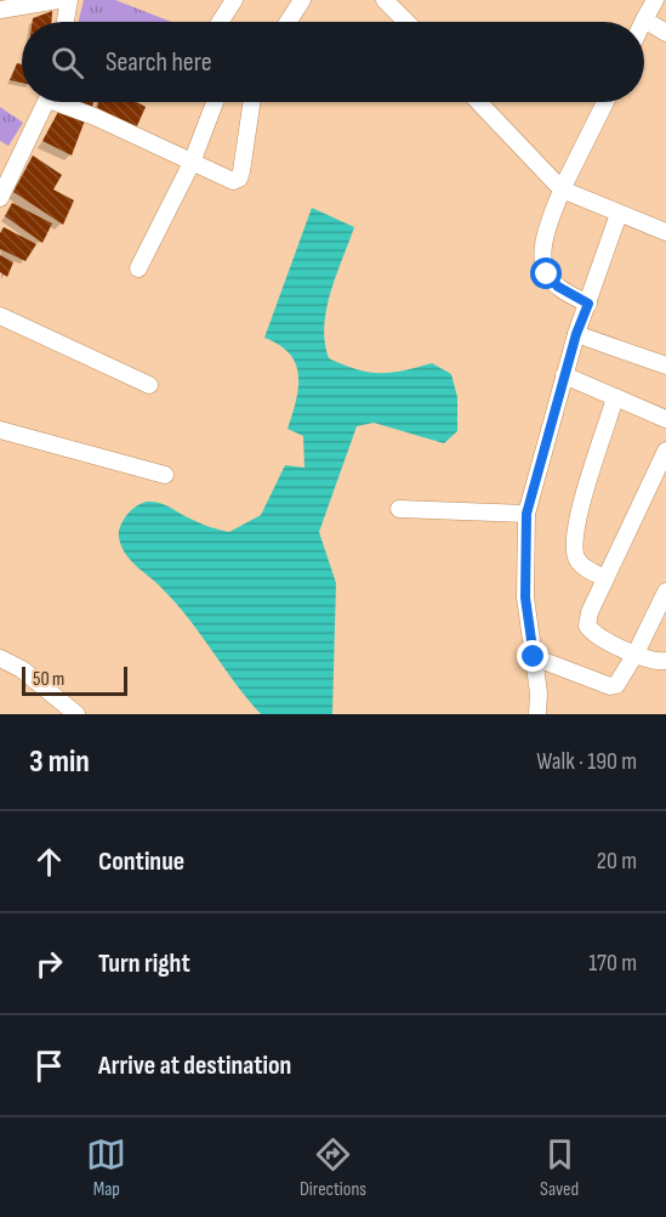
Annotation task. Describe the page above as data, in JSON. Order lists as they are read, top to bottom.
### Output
{
  "scale_bar": "50 m",
  "page": {
    "search": "Search here",
    "scale": "50 m",
    "heading": ["3 min", "Walk · 190 m"],
    "list": [
      ["Continue", "20 m"],
      ["Turn right", "170 m"],
      "Arrive at destination"
    ],
    "nav": ["Map", "Directions", "Saved"]
  }
}
